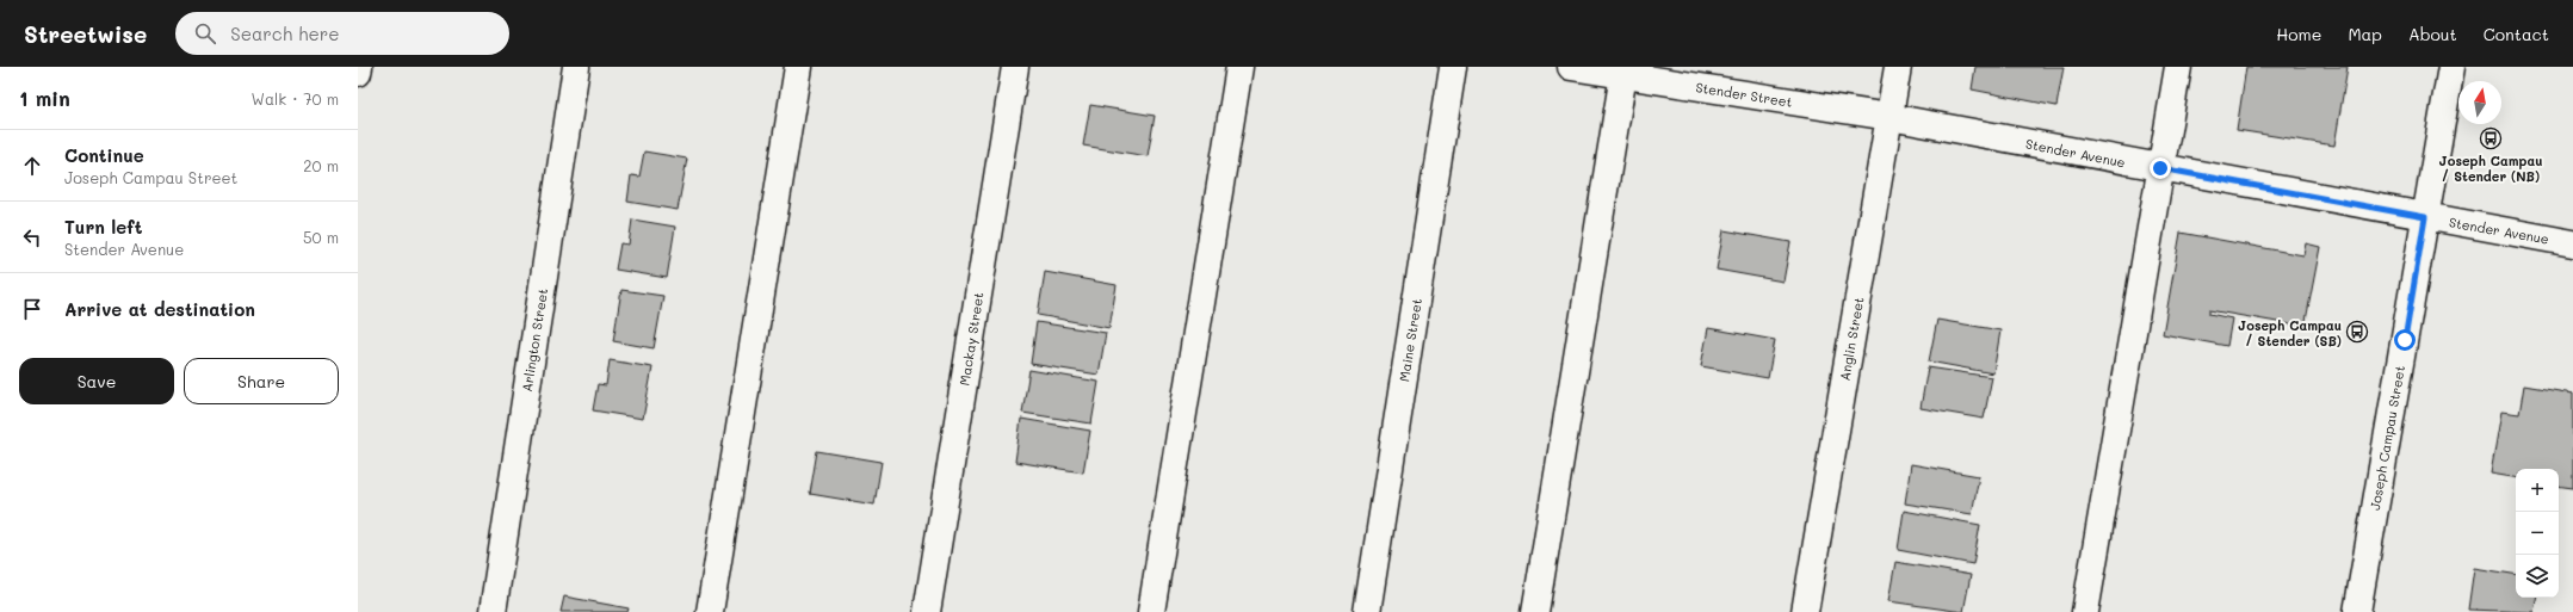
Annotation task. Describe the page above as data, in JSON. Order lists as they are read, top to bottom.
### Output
{
  "streets": {
    "street": [
      "Stender Street",
      "Stender Avenue",
      "Mackay Street",
      "Anglin Street",
      "Arlington Street",
      "Maine Street",
      "Joseph Campau Street"
    ]
  },
  "crossings": [
    ["Stender Street", "Stender Avenue"],
    ["Stender Street", "Anglin Street"],
    ["Stender Avenue", "Anglin Street"],
    ["Stender Avenue", "Joseph Campau Street"]
  ],
  "places": {
    "bus stop": ["Joseph Campau / Stender (NB)", "Joseph Campau / Stender (SB)"]
  },
  "north": "top",
  "page": {
    "header": "Streetwise",
    "search": "Search here",
    "nav": [
      "Home",
      "Map",
      "About",
      "Contact"
    ],
    "heading": ["1 min", "Walk · 70 m"],
    "list": [
      ["Continue", "Joseph Campau Street", "20 m"],
      ["Turn left", "Stender Avenue", "50 m"],
      "Arrive at destination"
    ],
    "buttons": ["Save", "Share"],
    "map_buttons": ["+", "−"]
  }
}
